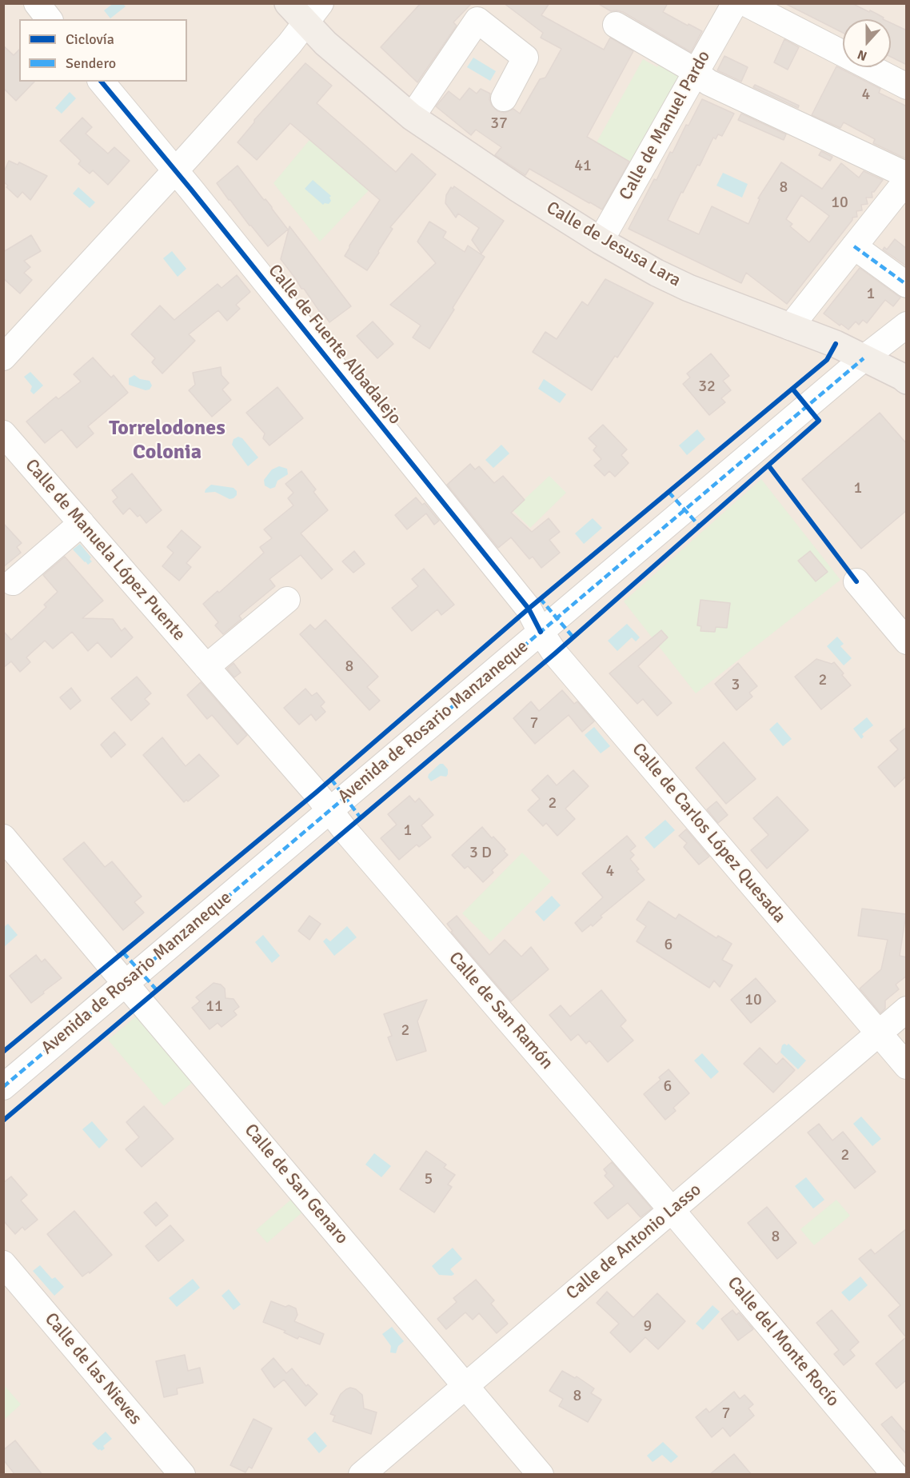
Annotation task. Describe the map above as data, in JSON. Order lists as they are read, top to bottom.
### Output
{
  "streets": {
    "main road": ["Calle de Jesusa Lara"],
    "street": [
      "Calle de Manuel Pardo",
      "Calle de Fuente Albadalejo",
      "Calle de Manuela López Puente",
      "Avenida de Rosario Manzaneque",
      "Calle de Carlos López Quesada",
      "Calle de San Ramón",
      "Calle de San Genaro",
      "Calle de Antonio Lasso",
      "Calle del Monte Rocío",
      "Calle de las Nieves"
    ]
  },
  "crossings": [
    ["Calle de Manuel Pardo", "Calle de Jesusa Lara"],
    ["Calle de Jesusa Lara", "Avenida de Rosario Manzaneque"],
    ["Calle de Fuente Albadalejo", "Avenida de Rosario Manzaneque"],
    ["Calle de Fuente Albadalejo", "Calle de Carlos López Quesada"],
    ["Calle de Manuela López Puente", "Avenida de Rosario Manzaneque"],
    ["Calle de Manuela López Puente", "Calle de San Ramón"],
    ["Avenida de Rosario Manzaneque", "Calle de Carlos López Quesada"],
    ["Avenida de Rosario Manzaneque", "Calle de San Ramón"],
    ["Avenida de Rosario Manzaneque", "Calle de San Genaro"],
    ["Calle de Carlos López Quesada", "Calle de Antonio Lasso"],
    ["Calle de San Ramón", "Calle de Antonio Lasso"],
    ["Calle de San Ramón", "Calle del Monte Rocío"],
    ["Calle de San Genaro", "Calle de Antonio Lasso"],
    ["Calle de Antonio Lasso", "Calle del Monte Rocío"]
  ],
  "districts": ["Torrelodones Colonia"],
  "house_numbers": [
    "4",
    "37",
    "41",
    "8",
    "10",
    "1",
    "32",
    "1",
    "8",
    "2",
    "3",
    "7",
    "2",
    "1",
    "3 D",
    "4",
    "6",
    "10",
    "11",
    "2",
    "6",
    "2",
    "5",
    "8",
    "9",
    "8",
    "7"
  ],
  "legend": ["Ciclovía", "Sendero"],
  "north": "bottom"
}
